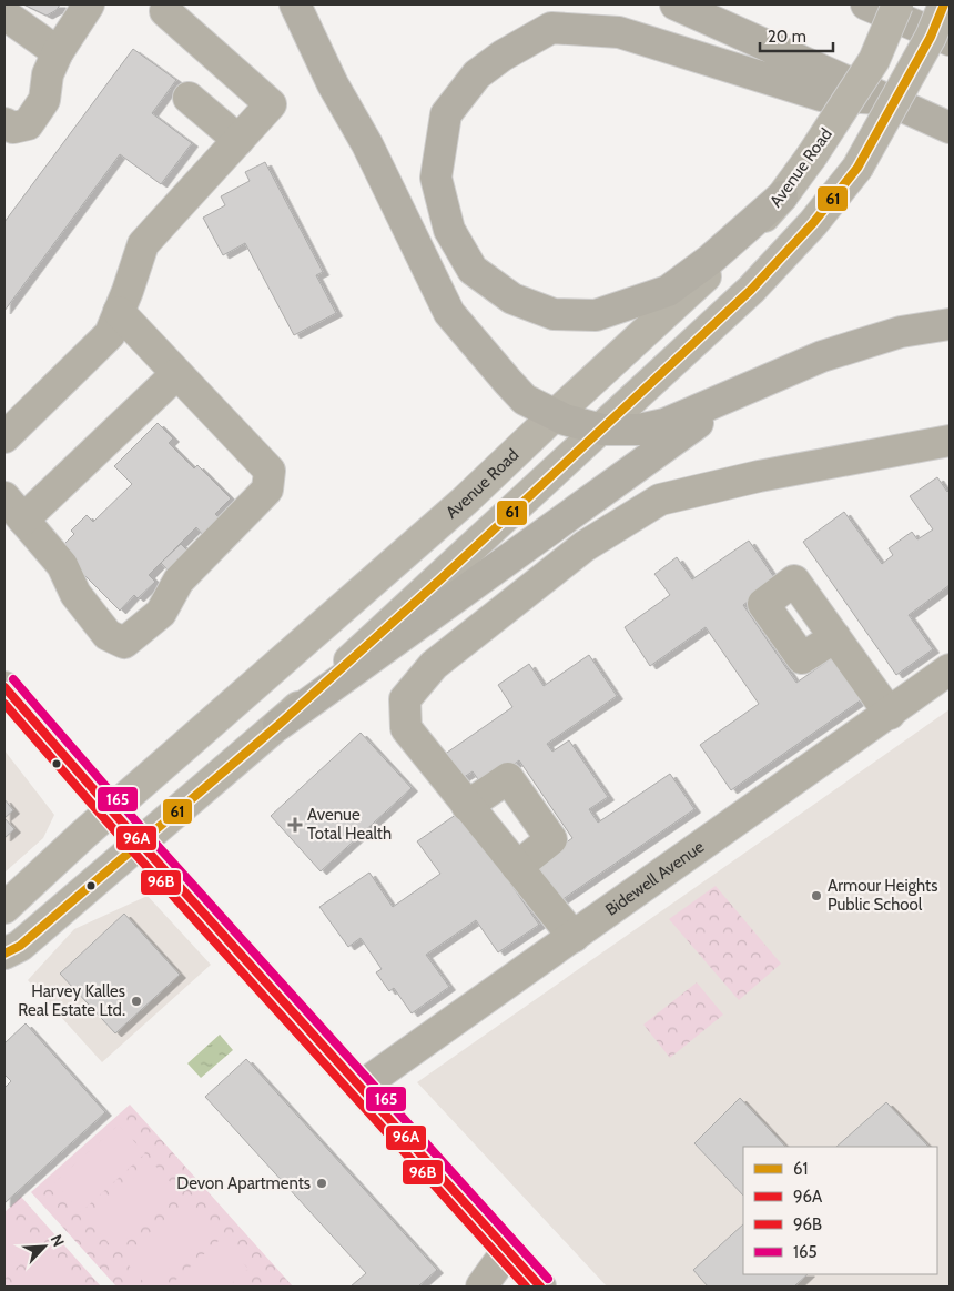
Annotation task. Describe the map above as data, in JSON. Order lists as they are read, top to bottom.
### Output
{
  "streets": {
    "main road": ["Avenue Road"],
    "street": ["Bidewell Avenue"]
  },
  "places": {
    "health": ["Avenue Total Health"],
    "other": ["Armour Heights Public School", "Harvey Kalles Real Estate Ltd.", "Devon Apartments"]
  },
  "lines": [
    "transit line 61",
    "transit line 165",
    "transit line 96A",
    "transit line 96B"
  ],
  "legend": [
    "61",
    "96A",
    "96B",
    "165"
  ],
  "scale_bar": "20 m",
  "north": "top right"
}
